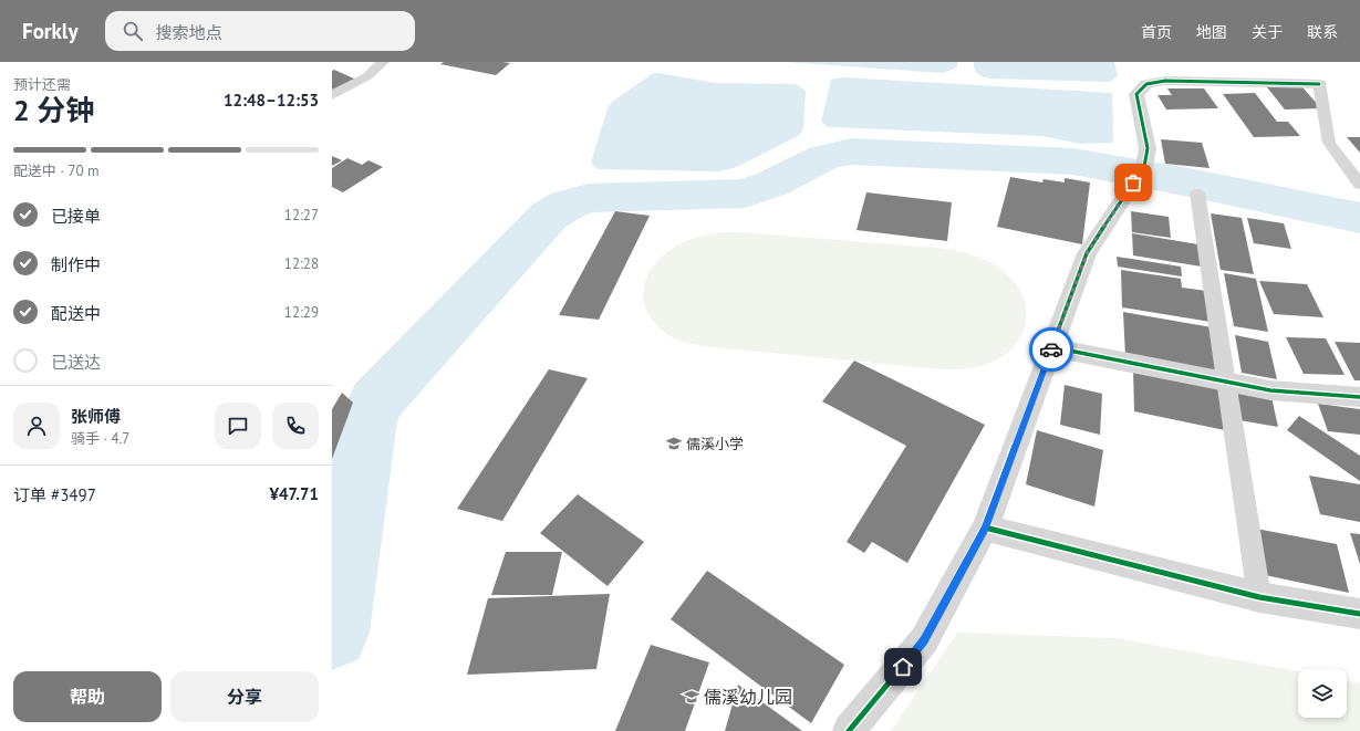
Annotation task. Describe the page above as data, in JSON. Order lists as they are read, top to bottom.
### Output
{
  "places": {
    "school or university": ["儒溪小学", "儒溪幼儿园"]
  },
  "page": {
    "header": "Forkly",
    "search": "搜索地点",
    "nav": [
      "首页",
      "地图",
      "关于",
      "联系"
    ],
    "heading": ["2 分钟", "预计还需", "12:48–12:53"],
    "panel": [
      "张师傅",
      "骑手 · 4.7",
      "订单 #3497",
      "¥47.71"
    ],
    "bar": "配送中 · 70 m",
    "list": [
      ["已接单", "12:27"],
      ["制作中", "12:28"],
      ["配送中", "12:29"],
      "已送达"
    ],
    "buttons": ["帮助", "分享"]
  }
}
